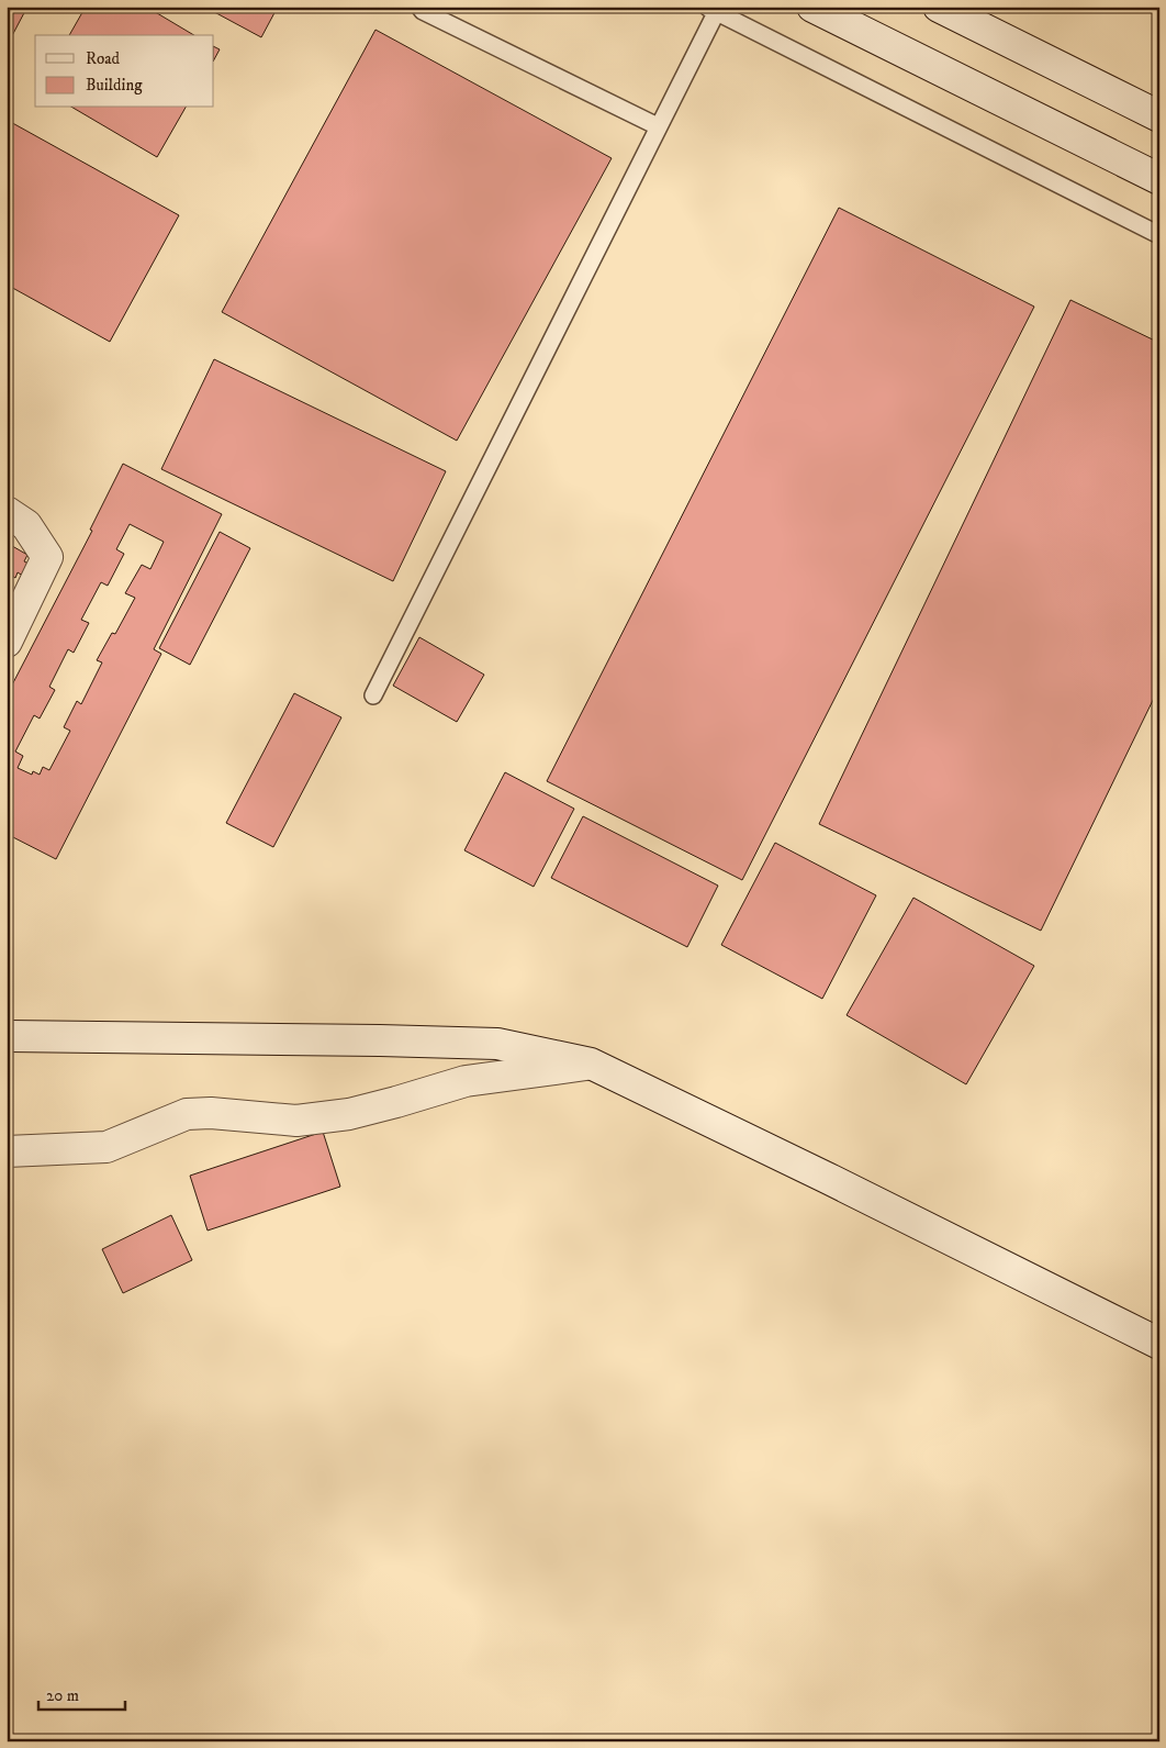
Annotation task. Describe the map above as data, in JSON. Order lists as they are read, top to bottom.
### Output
{
  "legend": ["Road", "Building"],
  "scale_bar": "20 m"
}
